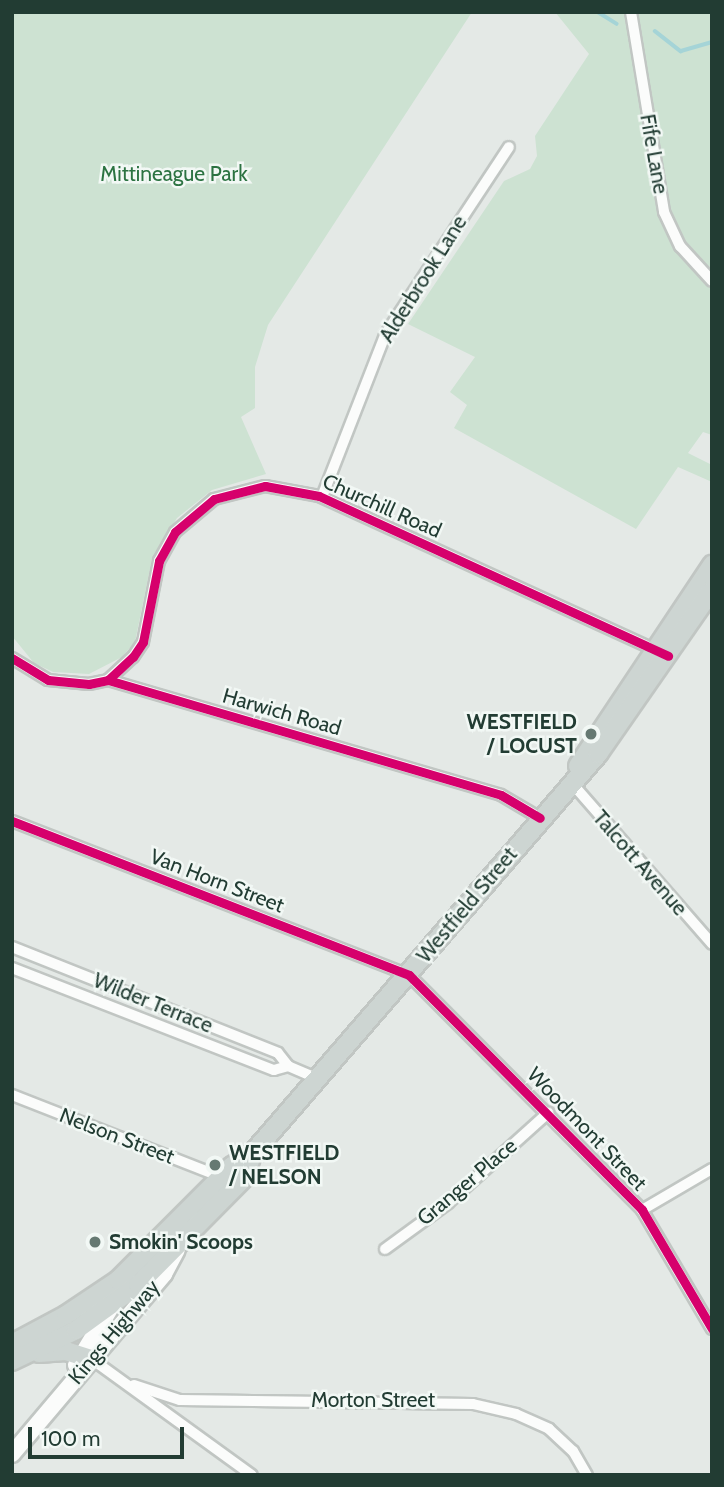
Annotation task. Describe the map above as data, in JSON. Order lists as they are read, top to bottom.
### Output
{
  "streets": {
    "main road": ["Westfield Street", "Kings Highway"],
    "street": [
      "Fife Lane",
      "Alderbrook Lane",
      "Churchill Road",
      "Harwich Road",
      "Talcott Avenue",
      "Van Horn Street",
      "Wilder Terrace",
      "Woodmont Street",
      "Nelson Street",
      "Granger Place",
      "Morton Street"
    ]
  },
  "crossings": [
    ["Alderbrook Lane", "Churchill Road"],
    ["Churchill Road", "Harwich Road"],
    ["Churchill Road", "Westfield Street"],
    ["Harwich Road", "Westfield Street"],
    ["Talcott Avenue", "Westfield Street"],
    ["Van Horn Street", "Westfield Street"],
    ["Van Horn Street", "Woodmont Street"],
    ["Westfield Street", "Wilder Terrace"],
    ["Westfield Street", "Woodmont Street"],
    ["Westfield Street", "Nelson Street"],
    ["Westfield Street", "Kings Highway"],
    ["Woodmont Street", "Granger Place"]
  ],
  "parks": ["Mittineague Park"],
  "places": ["WESTFIELD / LOCUST", "WESTFIELD / NELSON", "Smokin' Scoops"],
  "scale_bar": "100 m"
}
